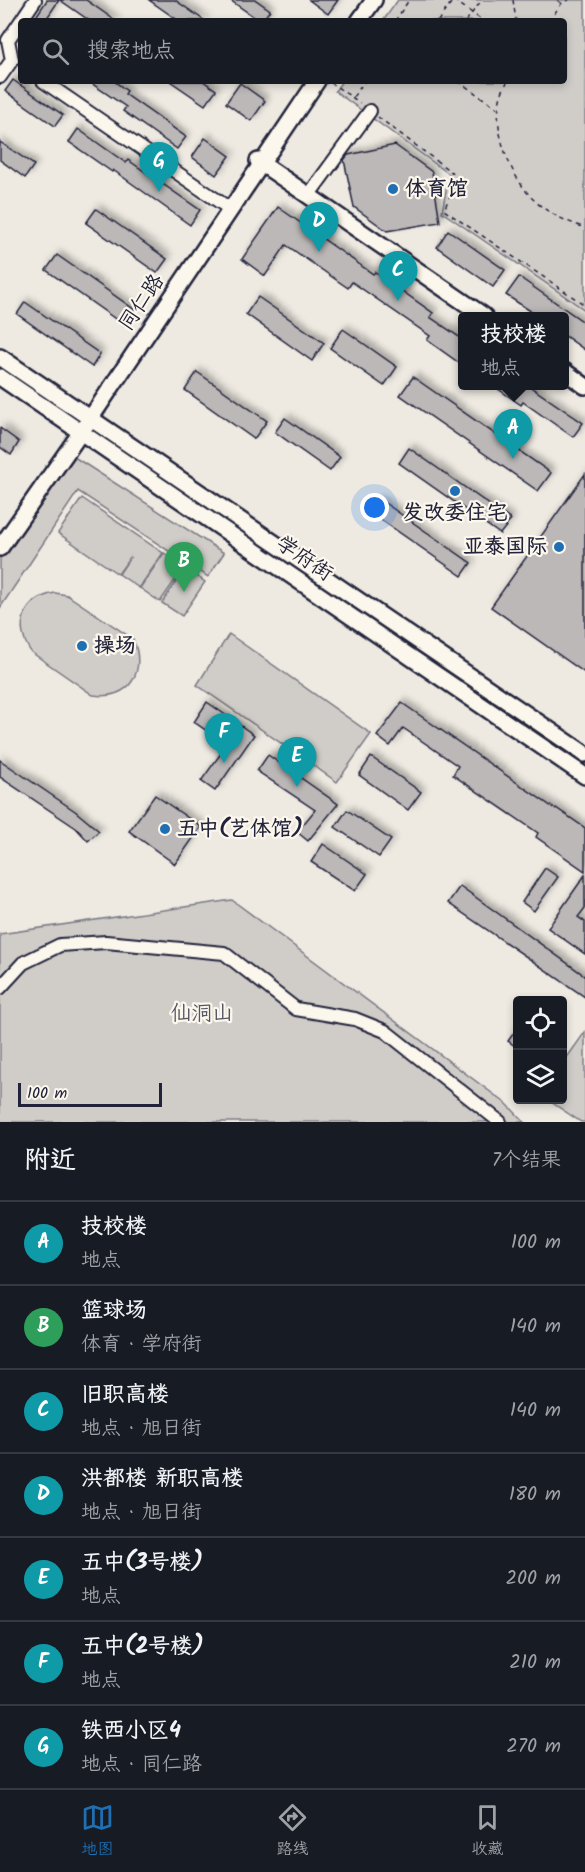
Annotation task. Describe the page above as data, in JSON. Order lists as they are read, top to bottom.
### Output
{
  "streets": {
    "main road": ["同仁路", "学府街"]
  },
  "crossings": [
    ["同仁路", "学府街"]
  ],
  "parks": ["仙洞山"],
  "places": [
    "体育馆",
    "发改委住宅",
    "亚泰国际",
    "操场",
    "五中(艺体馆)"
  ],
  "scale_bar": "100 m",
  "page": {
    "search": "搜索地点",
    "pins": [
      "G",
      "D",
      "C",
      "A",
      "B",
      "F",
      "E"
    ],
    "popup": ["技校楼", "地点"],
    "scale": "100 m",
    "heading": ["附近", "7个结果"],
    "list": [
      {
        "mark": "A",
        "name": "技校楼",
        "note": "地点",
        "value": "100 m"
      },
      {
        "mark": "B",
        "name": "篮球场",
        "note": "体育 · 学府街",
        "value": "140 m"
      },
      {
        "mark": "C",
        "name": "旧职高楼",
        "note": "地点 · 旭日街",
        "value": "140 m"
      },
      {
        "mark": "D",
        "name": "洪都楼 新职高楼",
        "note": "地点 · 旭日街",
        "value": "180 m"
      },
      {
        "mark": "E",
        "name": "五中(3号楼)",
        "note": "地点",
        "value": "200 m"
      },
      {
        "mark": "F",
        "name": "五中(2号楼)",
        "note": "地点",
        "value": "210 m"
      },
      {
        "mark": "G",
        "name": "铁西小区4",
        "note": "地点 · 同仁路",
        "value": "270 m"
      }
    ],
    "nav": ["地图", "路线", "收藏"]
  }
}
